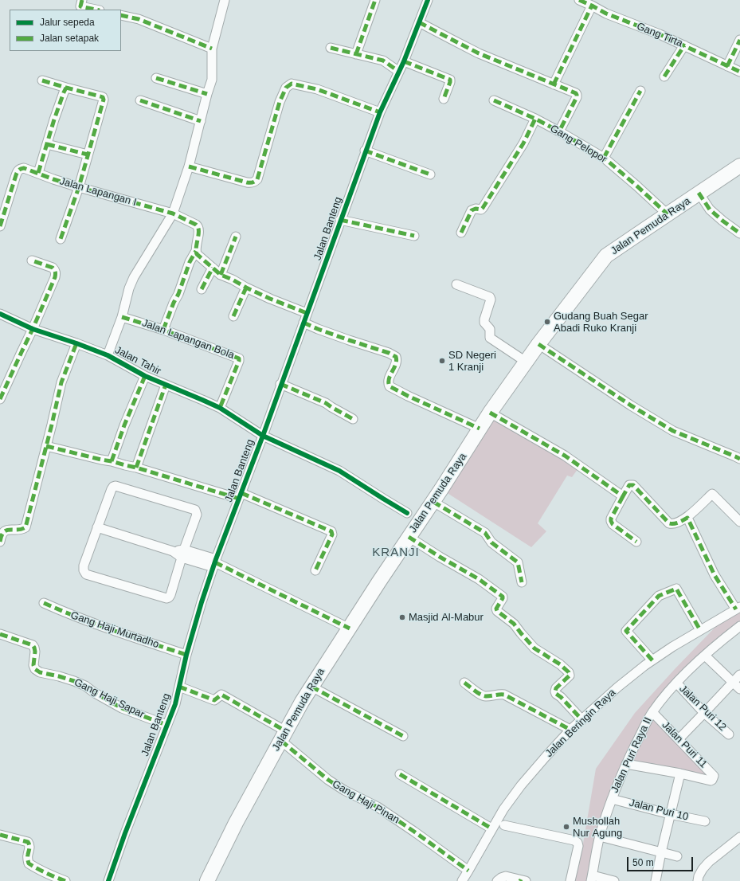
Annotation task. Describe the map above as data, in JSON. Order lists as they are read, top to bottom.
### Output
{
  "streets": {
    "main road": ["Jalan Pemuda Raya"],
    "street": [
      "Gang Tirta",
      "Gang Pelopor",
      "Jalan Lapangan I",
      "Jalan Banteng",
      "Jalan Lapangan Bola",
      "Jalan Tahir",
      "Gang Haji Murtadho",
      "Gang Haji Sapar",
      "Jalan Puri 12",
      "Jalan Beringin Raya",
      "Jalan Puri 11",
      "Jalan Puri Raya II",
      "Gang Haji Pinan",
      "Jalan Puri 10"
    ]
  },
  "crossings": [
    ["Gang Pelopor", "Jalan Pemuda Raya"],
    ["Jalan Pemuda Raya", "Gang Haji Pinan"],
    ["Jalan Banteng", "Jalan Tahir"],
    ["Jalan Banteng", "Gang Haji Murtadho"],
    ["Jalan Banteng", "Gang Haji Sapar"],
    ["Jalan Banteng", "Gang Haji Pinan"],
    ["Jalan Lapangan Bola", "Jalan Tahir"],
    ["Jalan Puri 12", "Jalan Puri Raya II"],
    ["Jalan Beringin Raya", "Gang Haji Pinan"],
    ["Jalan Puri 11", "Jalan Puri Raya II"],
    ["Jalan Puri Raya II", "Jalan Puri 10"]
  ],
  "districts": ["KRANJI"],
  "places": [
    "Gudang Buah Segar Abadi Ruko Kranji",
    "SD Negeri 1 Kranji",
    "Masjid Al-Mabur",
    "Mushollah Nur Agung"
  ],
  "legend": ["Jalur sepeda", "Jalan setapak"],
  "scale_bar": "50 m"
}
